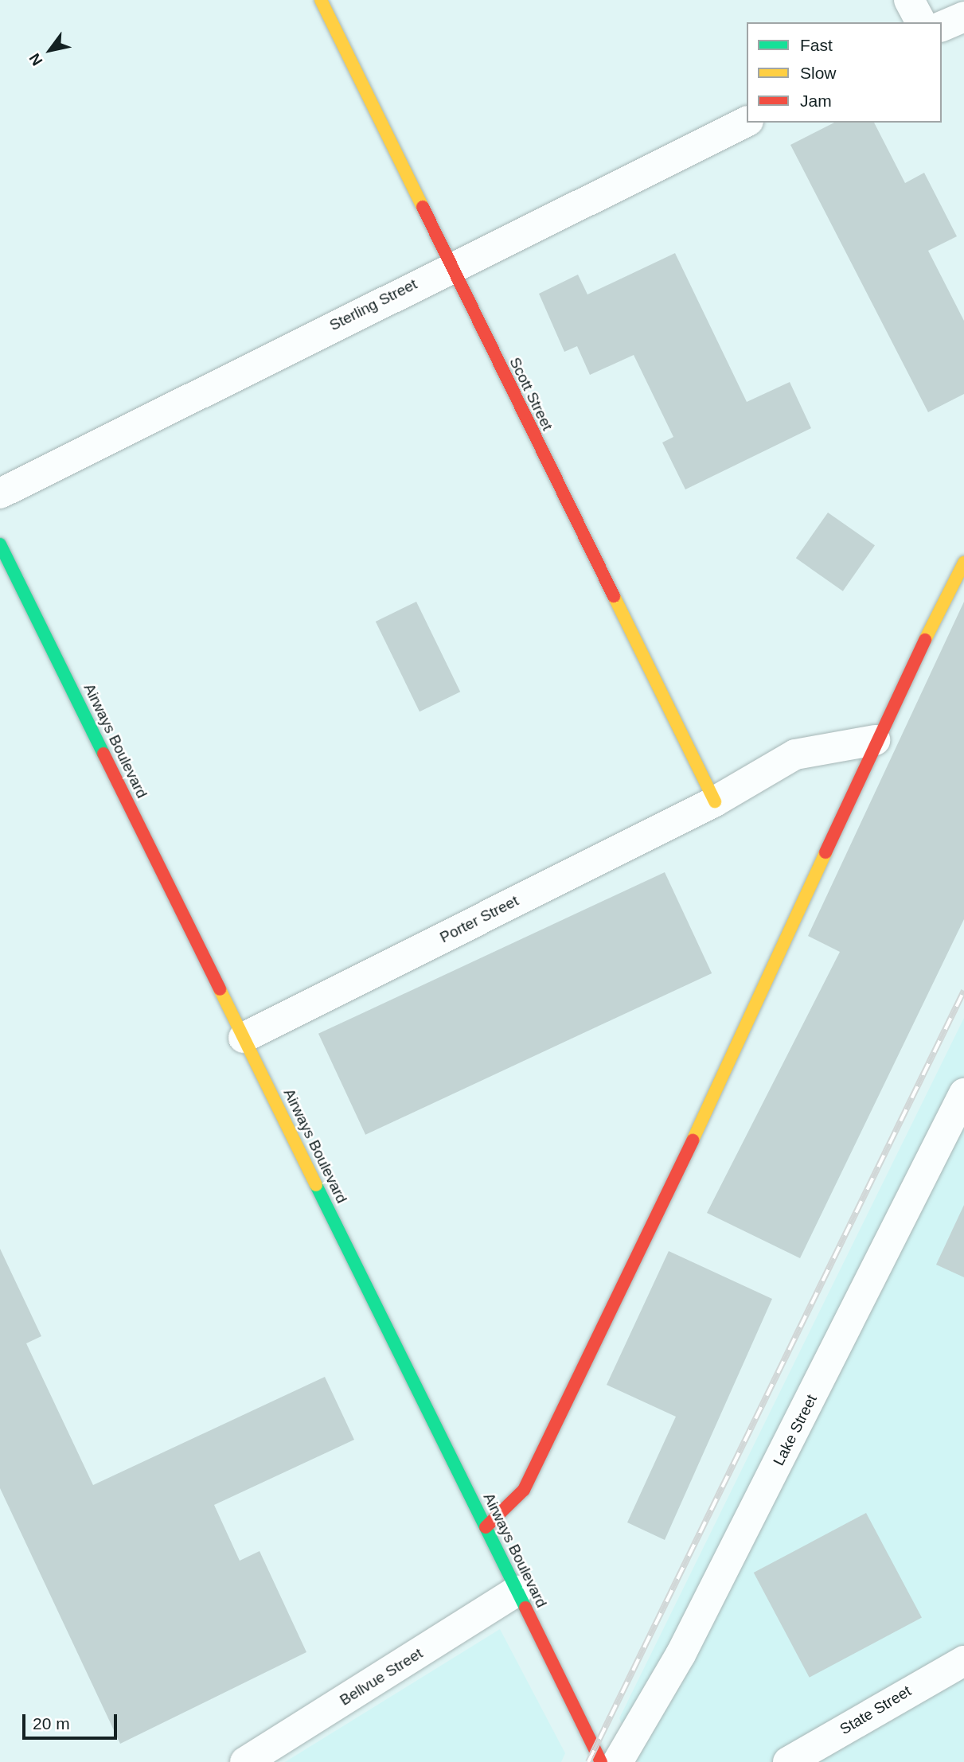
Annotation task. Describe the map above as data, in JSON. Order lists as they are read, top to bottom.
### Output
{
  "streets": {
    "street": [
      "Sterling Street",
      "Scott Street",
      "Airways Boulevard",
      "Porter Street",
      "Lake Street",
      "Bellvue Street",
      "State Street"
    ]
  },
  "crossings": [
    ["Sterling Street", "Scott Street"],
    ["Scott Street", "Porter Street"],
    ["Airways Boulevard", "Porter Street"],
    ["Airways Boulevard", "Bellvue Street"]
  ],
  "legend": ["Fast", "Slow", "Jam"],
  "scale_bar": "20 m",
  "north": "bottom left"
}
